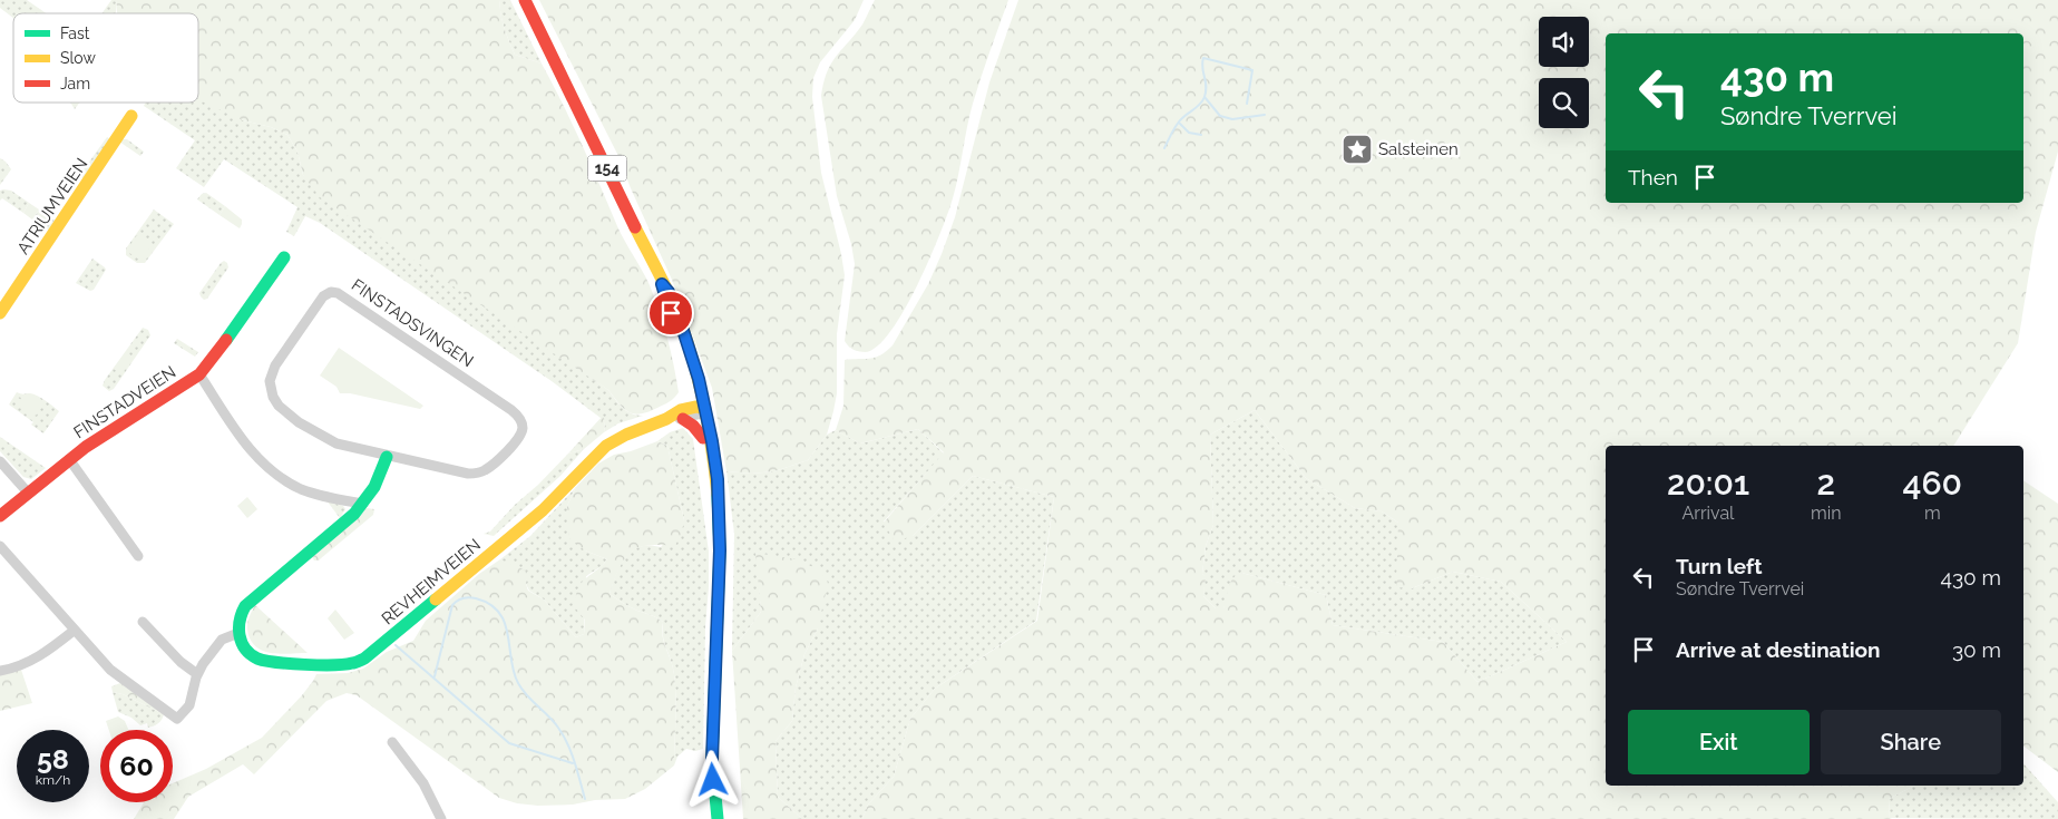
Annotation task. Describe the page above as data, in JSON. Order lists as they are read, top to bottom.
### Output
{
  "streets": {
    "street": [
      "154",
      "ATRIUMVEIEN",
      "FINSTADSVINGEN",
      "FINSTADVEIEN",
      "REVHEIMVEIEN"
    ]
  },
  "crossings": [
    ["154", "REVHEIMVEIEN"]
  ],
  "places": {
    "place": ["Salsteinen"]
  },
  "legend": ["Fast", "Slow", "Jam"],
  "page": {
    "turn": ["430 m", "Søndre Tverrvei"],
    "then": "Then",
    "eta": [
      "20:01",
      "Arrival",
      "2",
      "min",
      "460",
      "m"
    ],
    "list": [
      {
        "name": "Turn left",
        "note": "Søndre Tverrvei",
        "value": "430 m"
      },
      {
        "name": "Arrive at destination",
        "value": "30 m"
      }
    ],
    "buttons": ["Exit", "Share"],
    "speed": "58 km/h",
    "limit": "60"
  }
}
